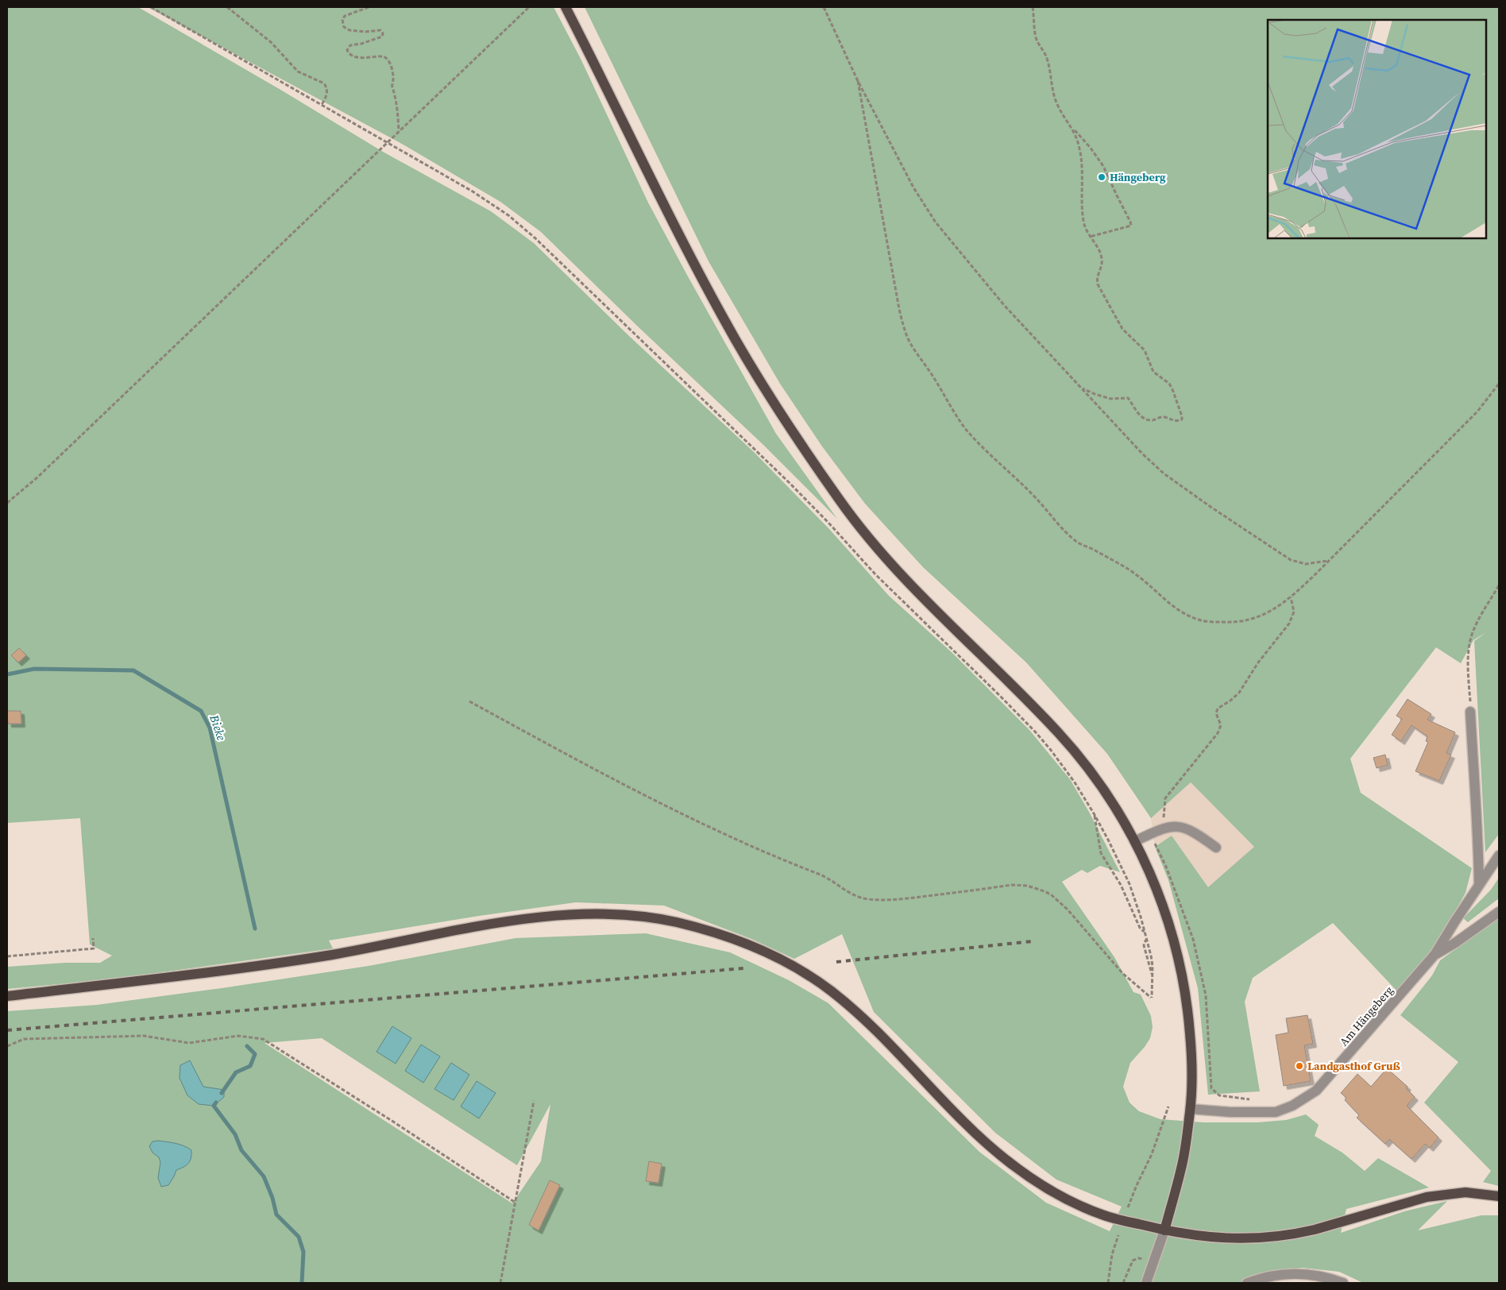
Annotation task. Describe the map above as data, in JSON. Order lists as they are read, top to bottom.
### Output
{
  "streets": {
    "street": ["Am Hängeberg"]
  },
  "water": ["Bieke"],
  "places": ["Hängeberg", "Landgasthof Gruß"]
}
